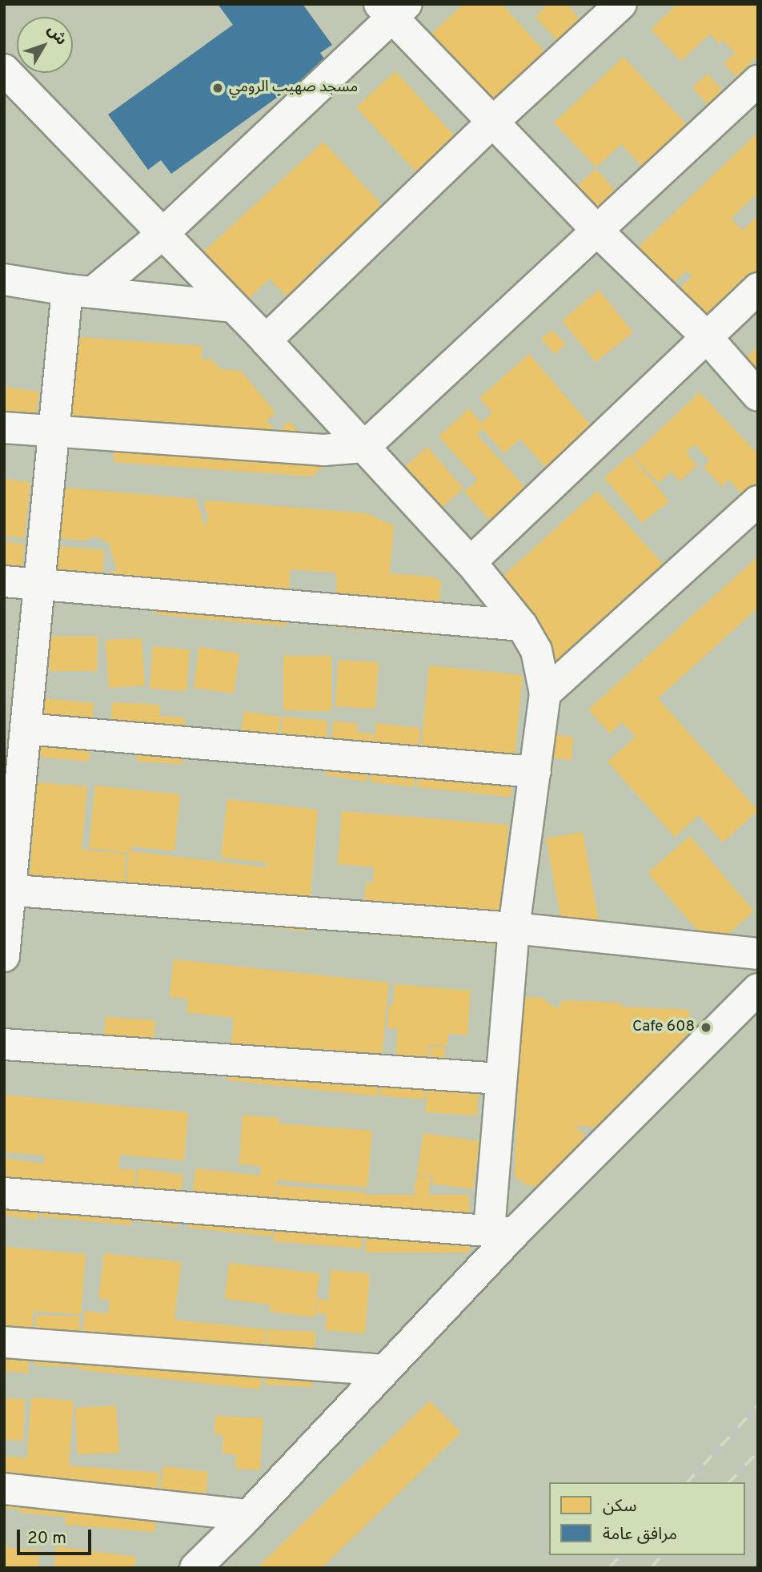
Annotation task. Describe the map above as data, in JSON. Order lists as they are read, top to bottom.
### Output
{
  "places": ["مسجد صهيب الرومي", "Cafe 608"],
  "legend": ["سكن", "مرافق عامة"],
  "scale_bar": "20 m",
  "north": "top right"
}
